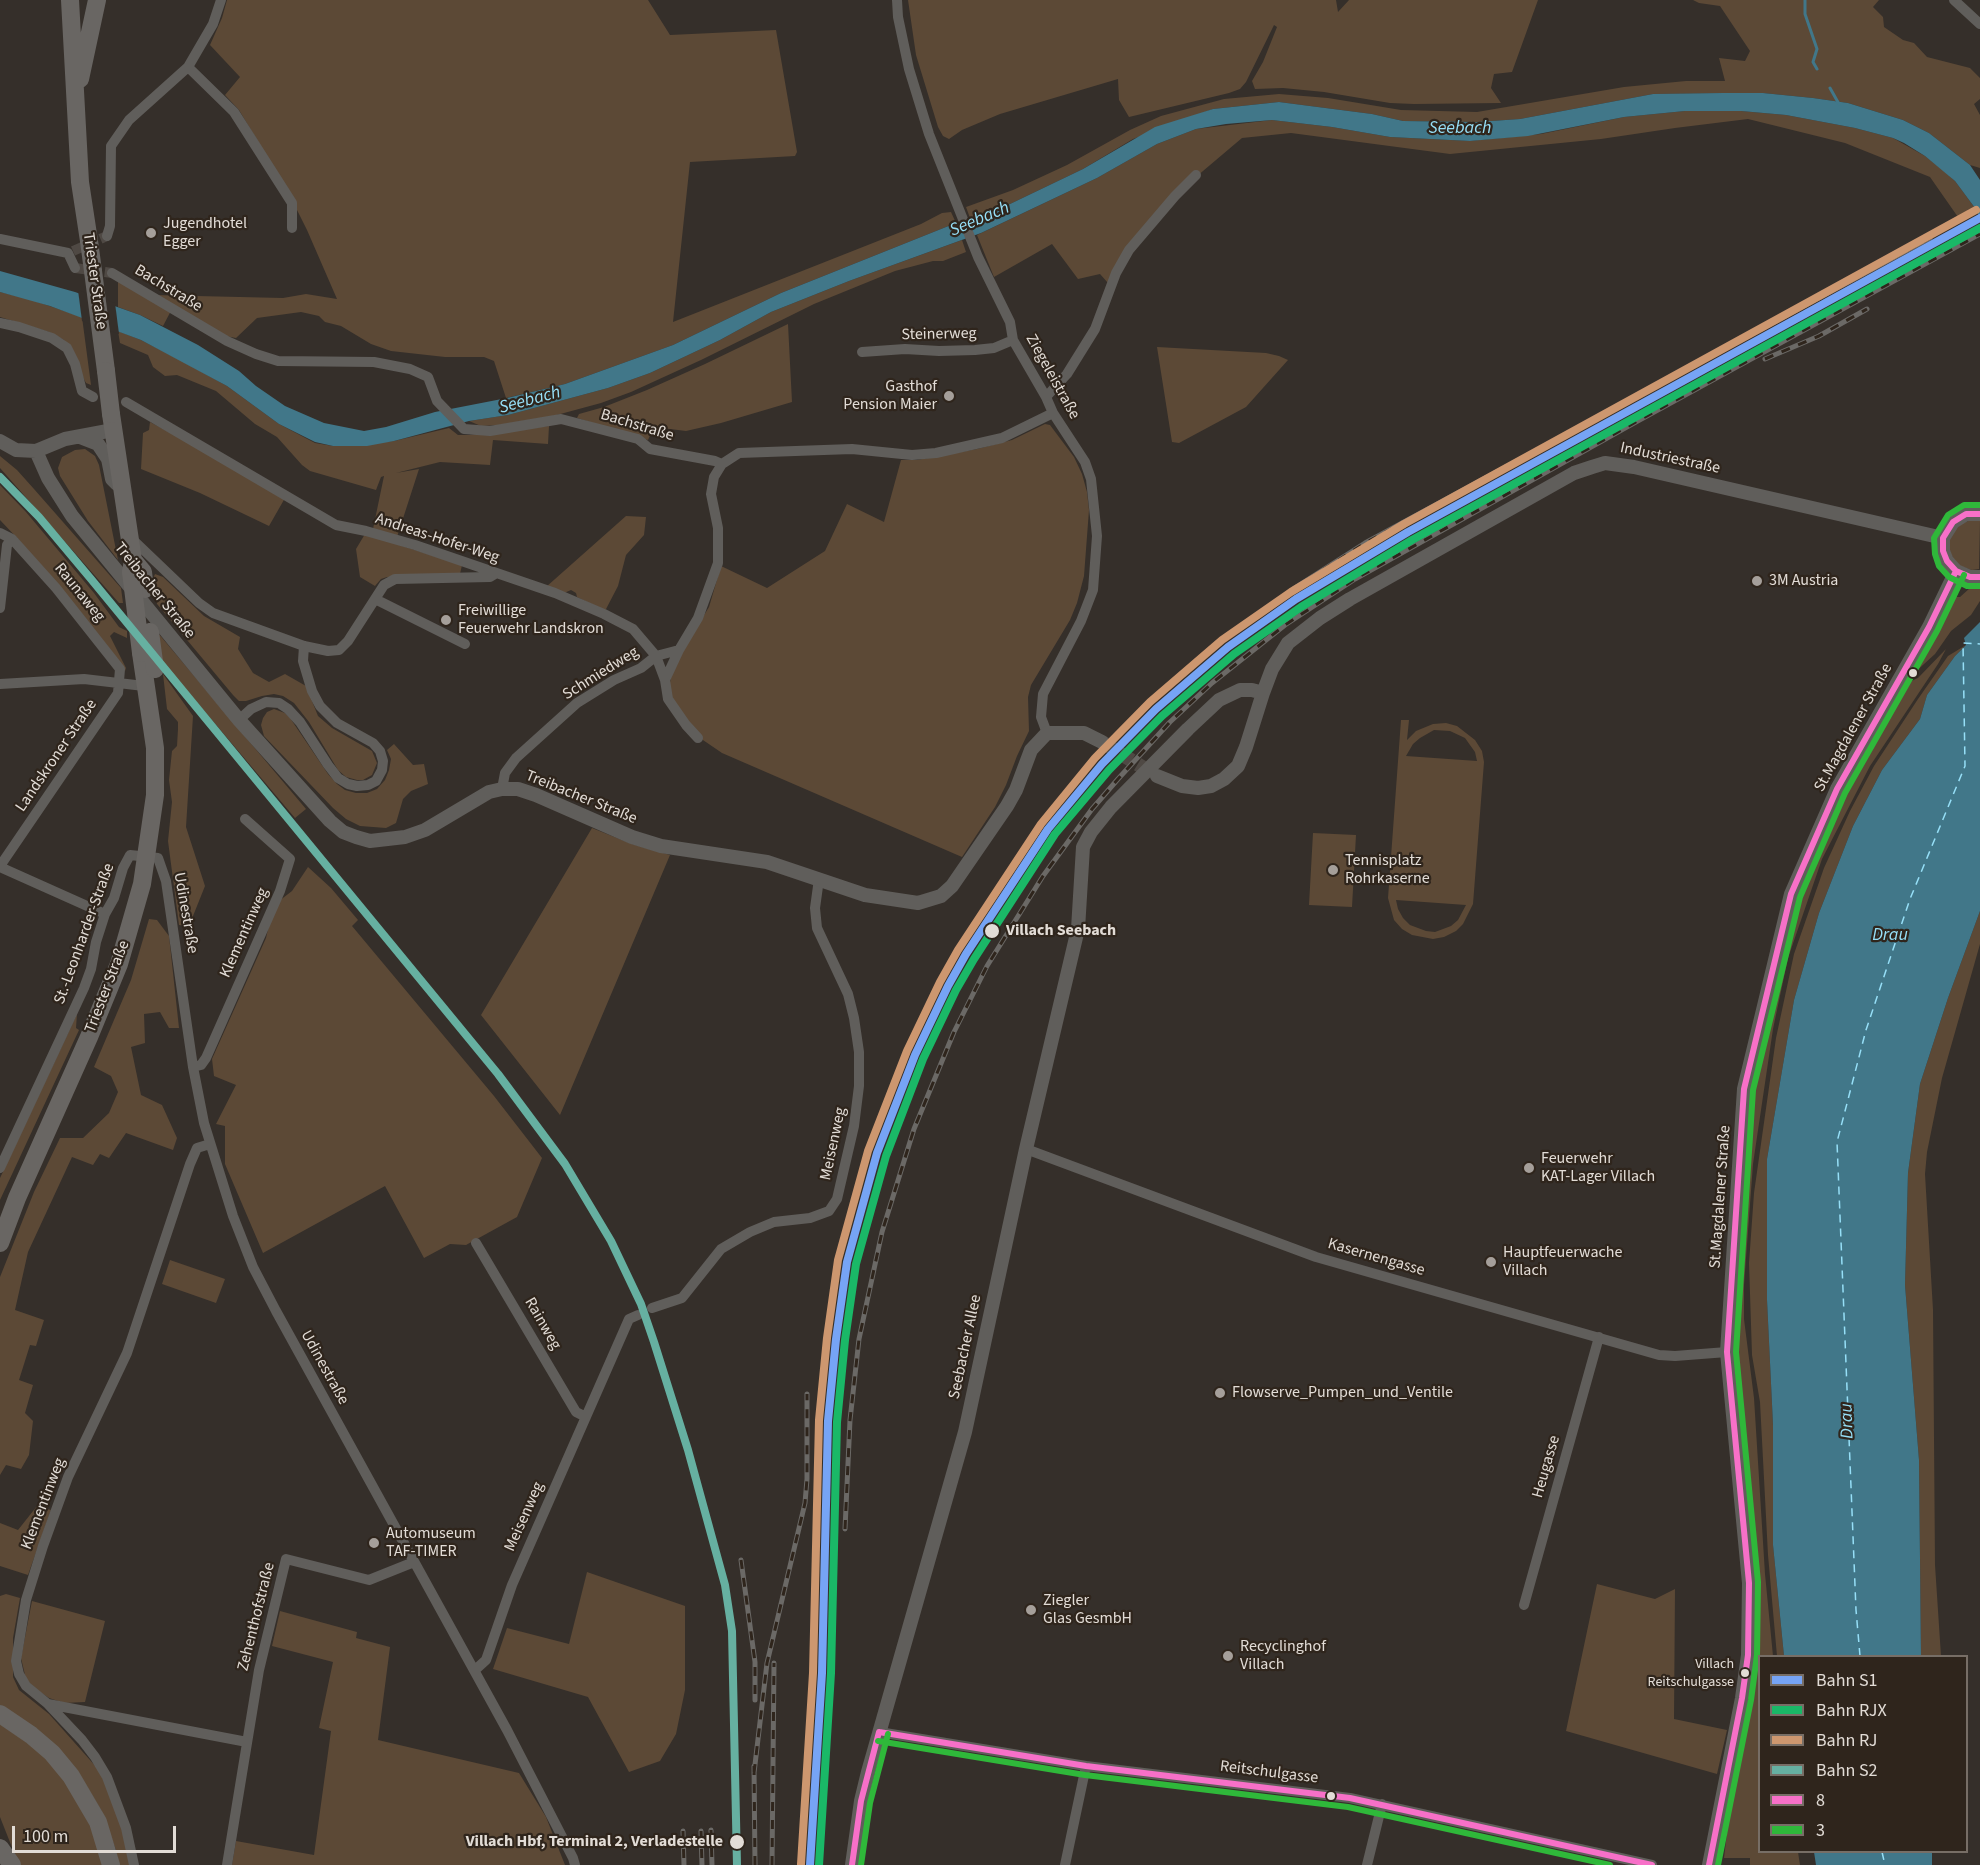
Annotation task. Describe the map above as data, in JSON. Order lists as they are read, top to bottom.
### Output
{
  "streets": {
    "main road": ["Triester Straße"],
    "street": [
      "Bachstraße",
      "Steinerweg",
      "Ziegeleistraße",
      "Industriestraße",
      "Andreas-Hofer-Weg",
      "Treibacher Straße",
      "Raunaweg",
      "Schmiedweg",
      "St.Magdalener Straße",
      "Landskroner Straße",
      "Udinestraße",
      "Klementinweg",
      "St.-Leonharder-Straße",
      "Meisenweg",
      "Kasernengasse",
      "Rainweg",
      "Seebacher Allee",
      "Heugasse",
      "Zehenthofstraße",
      "Reitschulgasse"
    ]
  },
  "crossings": [
    ["Triester Straße", "Udinestraße"],
    ["Triester Straße", "St.-Leonharder-Straße"],
    ["Steinerweg", "Ziegeleistraße"],
    ["Ziegeleistraße", "Treibacher Straße"],
    ["Industriestraße", "Seebacher Allee"],
    ["Andreas-Hofer-Weg", "Schmiedweg"],
    ["Treibacher Straße", "Schmiedweg"],
    ["Treibacher Straße", "Meisenweg"],
    ["Raunaweg", "Landskroner Straße"],
    ["St.Magdalener Straße", "Kasernengasse"],
    ["Udinestraße", "Klementinweg"],
    ["Udinestraße", "St.-Leonharder-Straße"],
    ["Udinestraße", "Meisenweg"],
    ["Udinestraße", "Zehenthofstraße"],
    ["Meisenweg", "Rainweg"],
    ["Kasernengasse", "Seebacher Allee"],
    ["Kasernengasse", "Heugasse"],
    ["Seebacher Allee", "Reitschulgasse"]
  ],
  "water": ["Seebach", "Drau"],
  "places": [
    "Jugendhotel Egger",
    "Gasthof Pension Maier",
    "3M Austria",
    "Freiwillige Feuerwehr Landskron",
    "Tennisplatz Rohrkaserne",
    "Villach Seebach",
    "Feuerwehr KAT-Lager Villach",
    "Hauptfeuerwache Villach",
    "Flowserve_Pumpen_und_Ventile",
    "Automuseum TAF-TIMER",
    "Ziegler Glas GesmbH",
    "Recyclinghof Villach",
    "Villach Reitschulgasse",
    "Villach Hbf, Terminal 2, Verladestelle"
  ],
  "lines": [
    "rail line RJ",
    "rail line S1",
    "rail line RJX",
    "rail line S2",
    "transit line 3",
    "transit line 8"
  ],
  "legend": [
    "Bahn S1",
    "Bahn RJX",
    "Bahn RJ",
    "Bahn S2",
    "8",
    "3"
  ],
  "scale_bar": "100 m"
}
